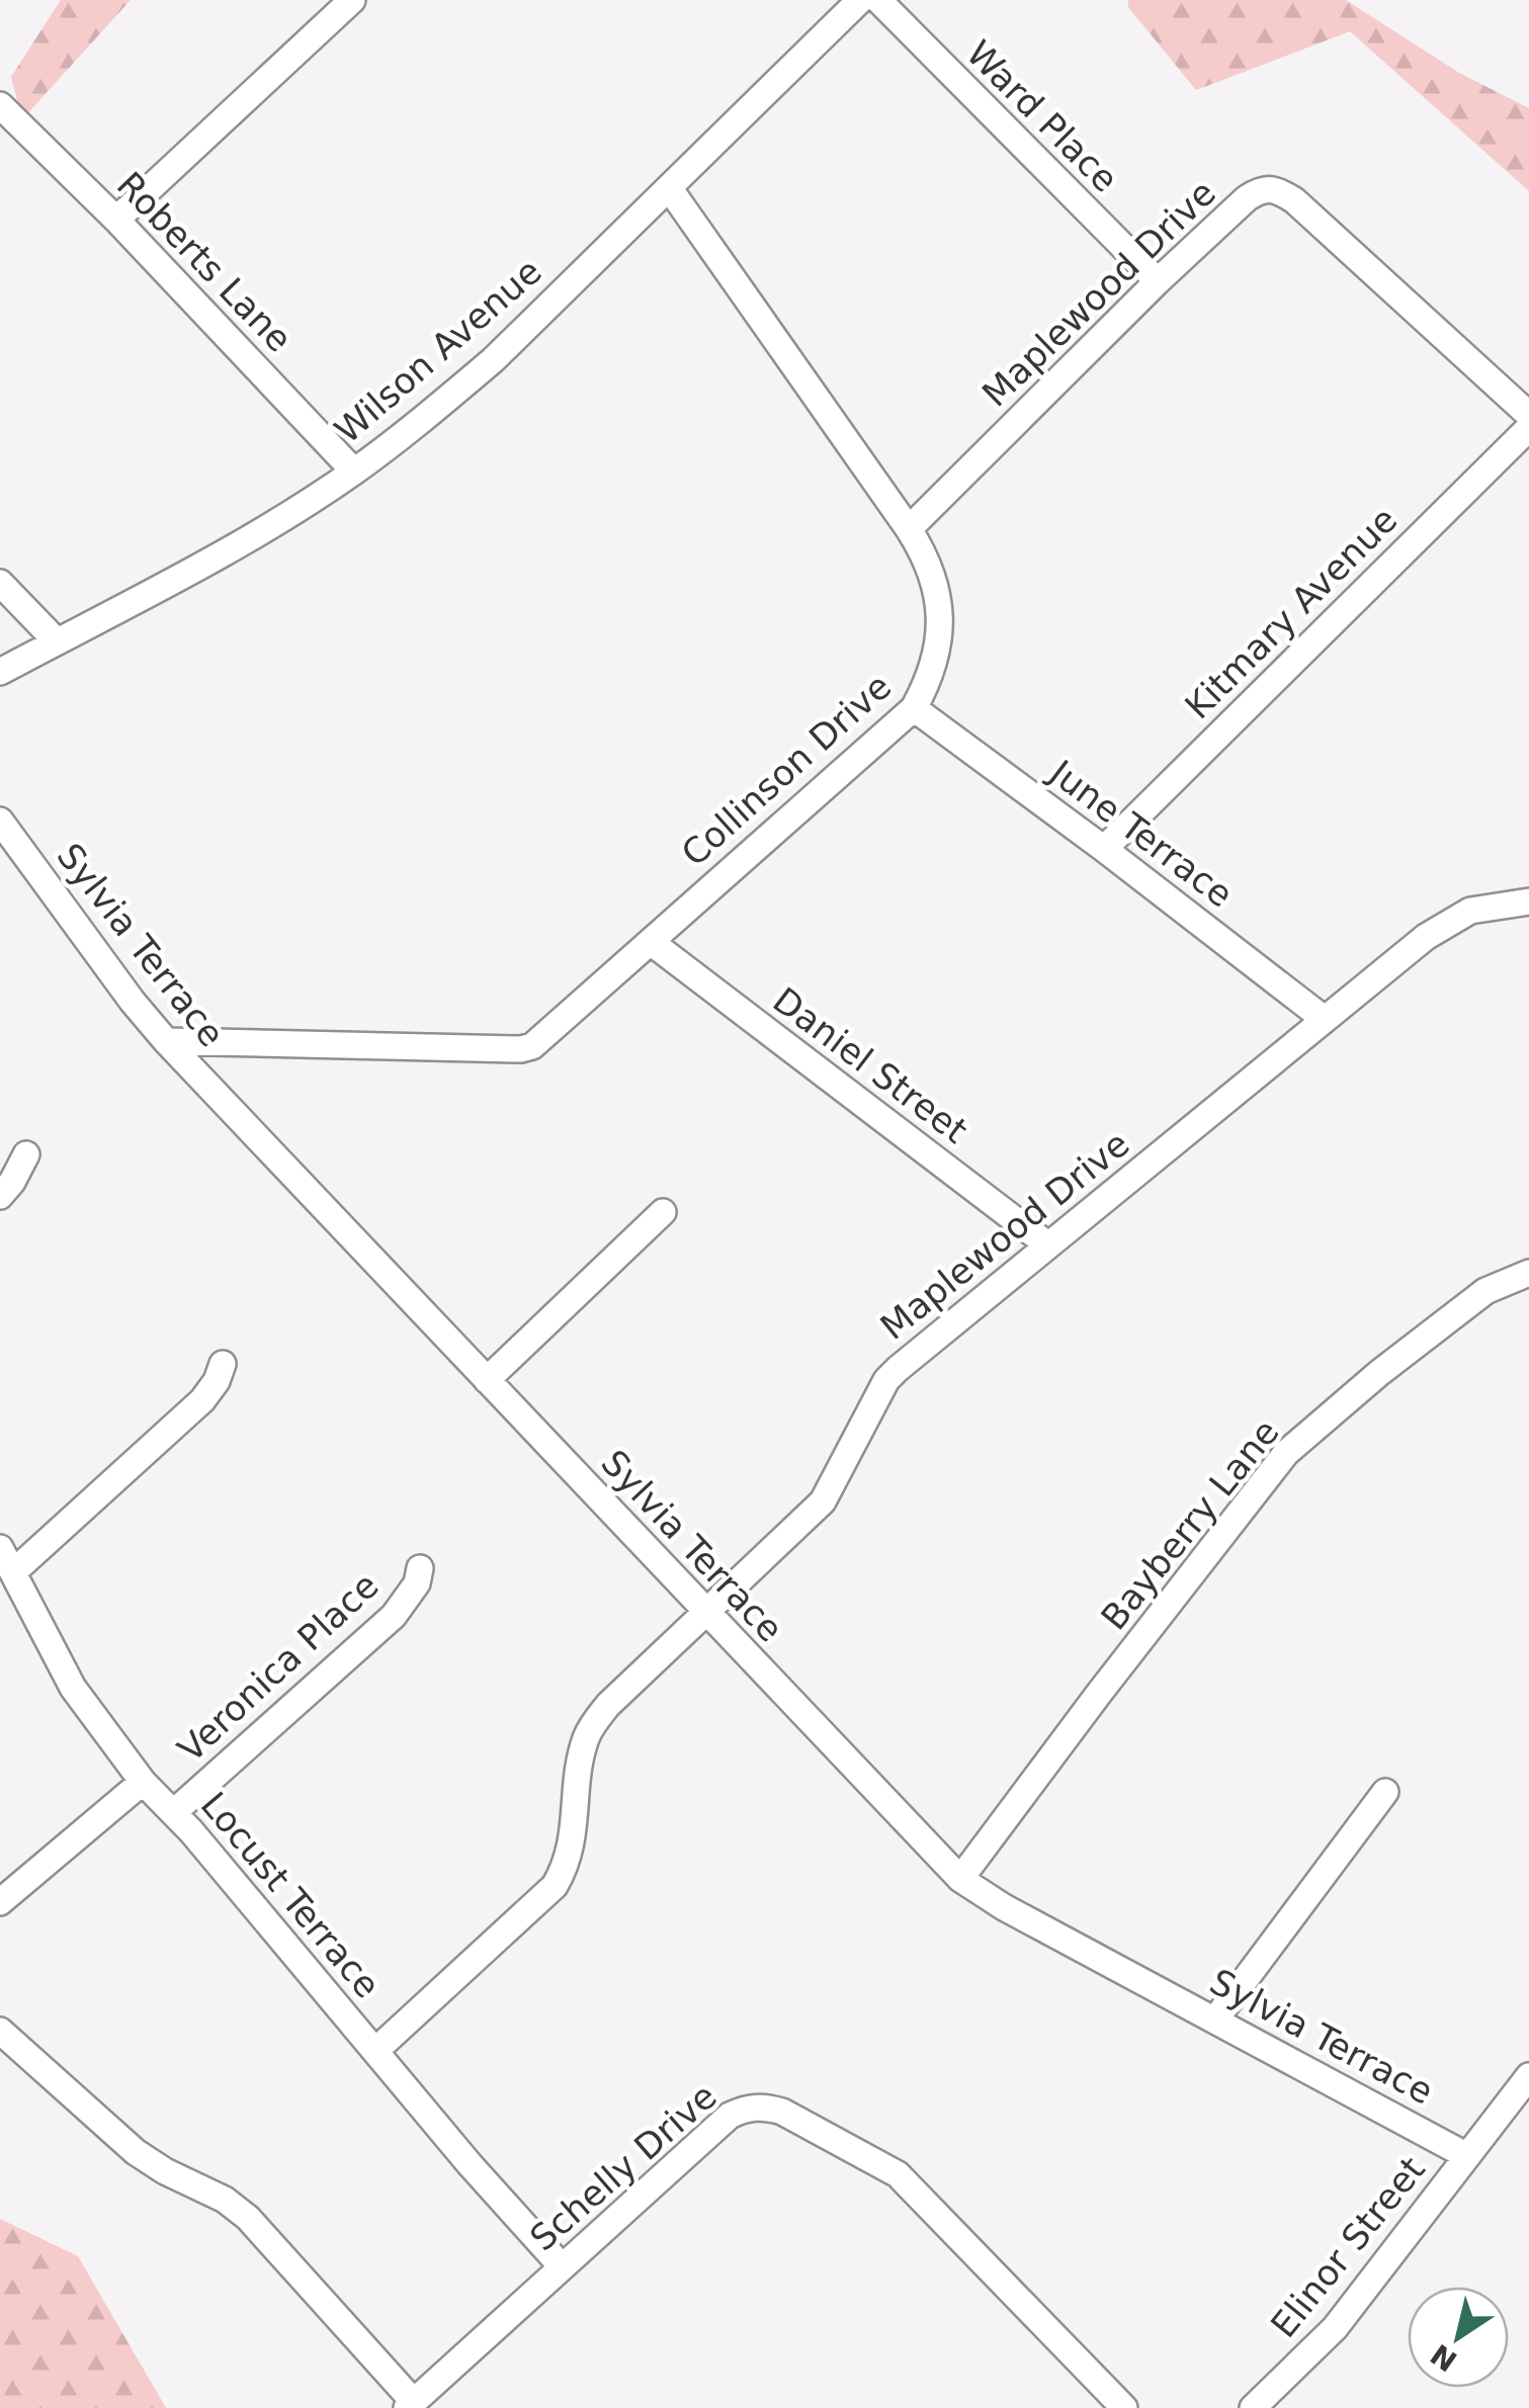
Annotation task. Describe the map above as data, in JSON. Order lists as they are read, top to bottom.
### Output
{
  "streets": {
    "street": [
      "Ward Place",
      "Roberts Lane",
      "Maplewood Drive",
      "Wilson Avenue",
      "Kitmary Avenue",
      "Collinson Drive",
      "June Terrace",
      "Sylvia Terrace",
      "Daniel Street",
      "Bayberry Lane",
      "Veronica Place",
      "Locust Terrace",
      "Schelly Drive",
      "Elinor Street"
    ]
  },
  "crossings": [
    ["Ward Place", "Maplewood Drive"],
    ["Roberts Lane", "Wilson Avenue"],
    ["Maplewood Drive", "Collinson Drive"],
    ["Maplewood Drive", "June Terrace"],
    ["Maplewood Drive", "Sylvia Terrace"],
    ["Maplewood Drive", "Daniel Street"],
    ["Maplewood Drive", "Locust Terrace"],
    ["Wilson Avenue", "Collinson Drive"],
    ["Kitmary Avenue", "June Terrace"],
    ["Collinson Drive", "June Terrace"],
    ["Collinson Drive", "Sylvia Terrace"],
    ["Collinson Drive", "Daniel Street"],
    ["Sylvia Terrace", "Bayberry Lane"],
    ["Sylvia Terrace", "Elinor Street"],
    ["Veronica Place", "Locust Terrace"],
    ["Locust Terrace", "Schelly Drive"]
  ],
  "north": "bottom left"
}
